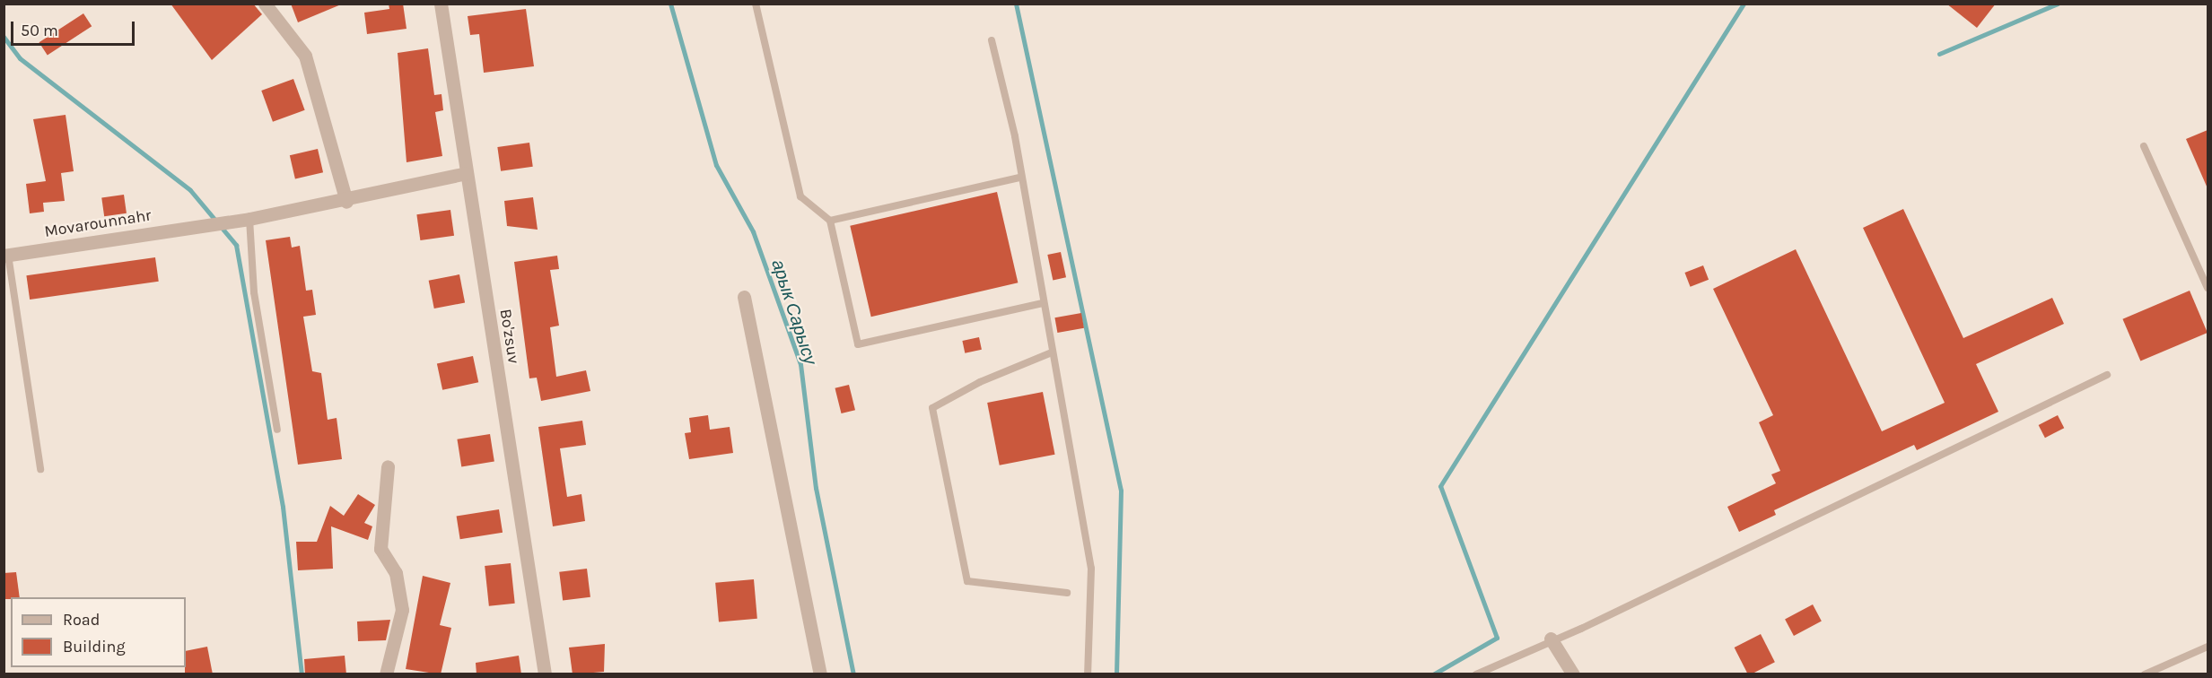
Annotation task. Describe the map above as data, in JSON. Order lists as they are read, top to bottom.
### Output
{
  "streets": {
    "street": ["Movarounnahr", "Bo'zsuv"]
  },
  "crossings": [
    ["Movarounnahr", "Bo'zsuv"]
  ],
  "water": ["арык Сарысу"],
  "legend": ["Road", "Building"],
  "scale_bar": "50 m"
}
